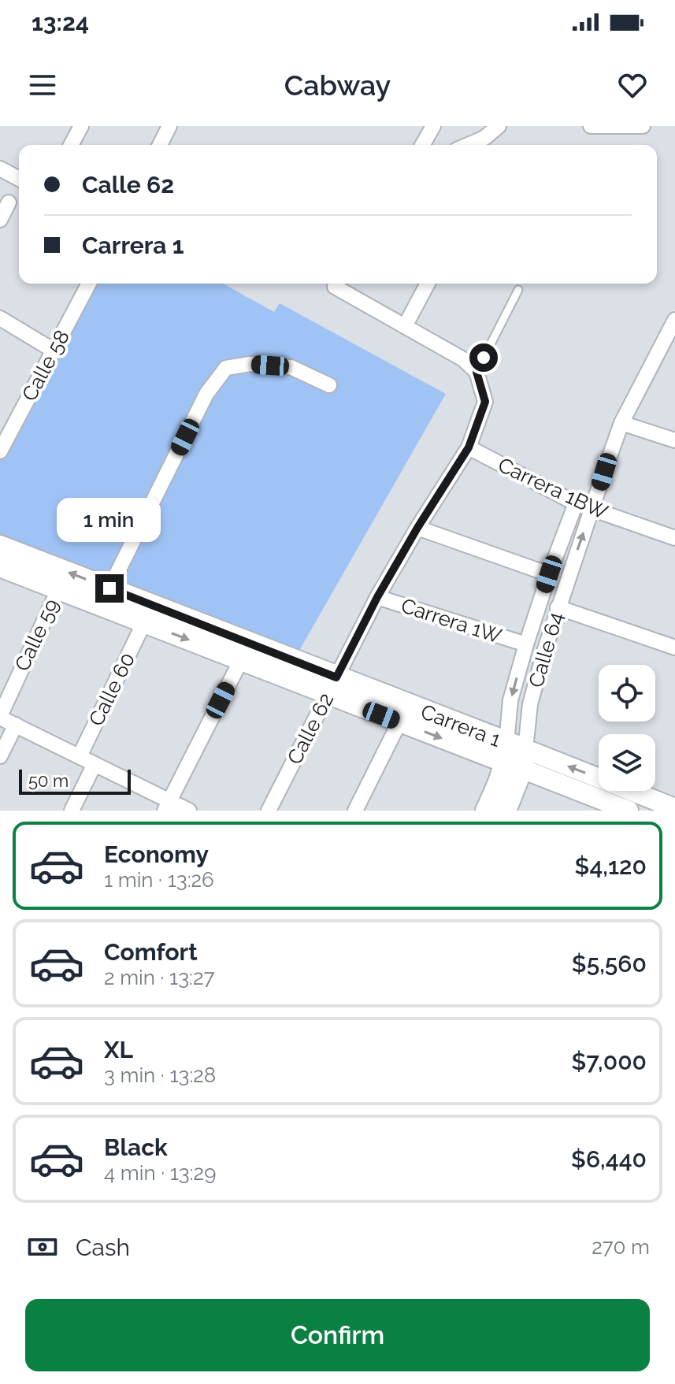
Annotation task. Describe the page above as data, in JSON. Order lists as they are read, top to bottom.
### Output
{
  "streets": {
    "main road": ["Calle 64", "Carrera 1"],
    "street": [
      "Calle 58",
      "Carrera 1BW",
      "Carrera 1W",
      "Calle 59",
      "Calle 60",
      "Calle 62"
    ]
  },
  "crossings": [
    ["Carrera 1BW", "Calle 64"],
    ["Carrera 1BW", "Calle 62"],
    ["Carrera 1W", "Calle 64"],
    ["Carrera 1W", "Calle 62"],
    ["Calle 59", "Carrera 1"],
    ["Calle 64", "Carrera 1"],
    ["Calle 60", "Carrera 1"],
    ["Carrera 1", "Calle 62"]
  ],
  "scale_bar": "50 m",
  "page": {
    "status": "13:24",
    "header": "Cabway",
    "banner": ["Calle 62", "Carrera 1"],
    "bubble": "1 min",
    "scale": "50 m",
    "list": [
      {
        "name": "Economy",
        "note": "1 min · 13:26",
        "value": "$4,120"
      },
      {
        "name": "Comfort",
        "note": "2 min · 13:27",
        "value": "$5,560"
      },
      {
        "name": "XL",
        "note": "3 min · 13:28",
        "value": "$7,000"
      },
      {
        "name": "Black",
        "note": "4 min · 13:29",
        "value": "$6,440"
      }
    ],
    "pay": ["Cash", "270 m"],
    "buttons": "Confirm"
  }
}
